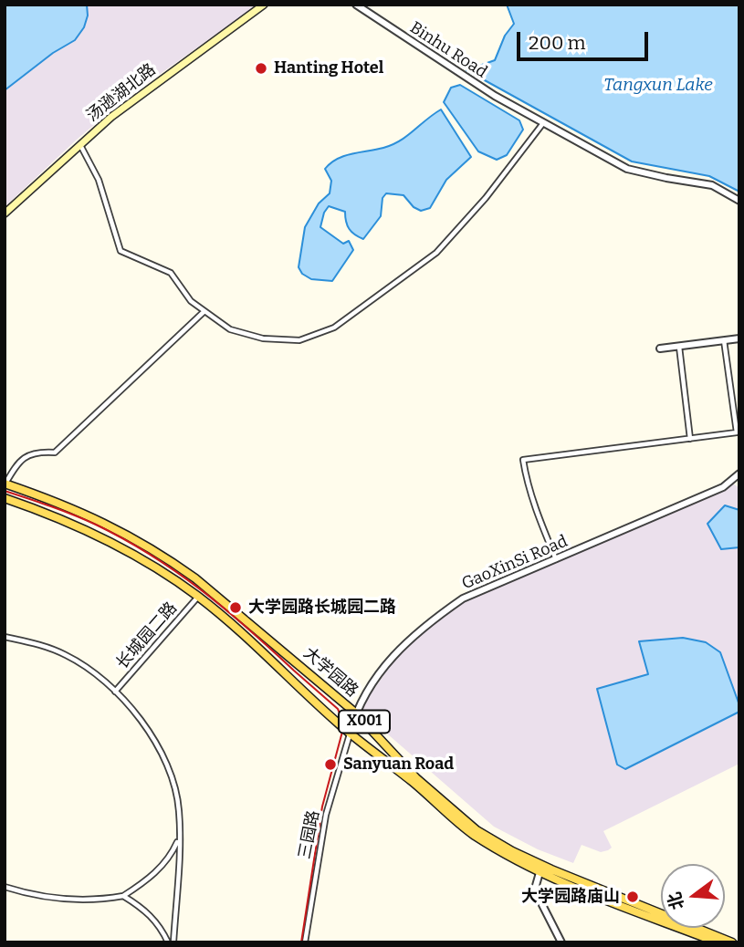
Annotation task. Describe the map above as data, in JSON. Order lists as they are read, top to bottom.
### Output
{
  "streets": {
    "main road": ["汤逊湖北路", "大学园路", "X001"],
    "street": ["GaoXinSi Road", "长城园二路", "三园路"]
  },
  "crossings": [
    ["GaoXinSi Road", "大学园路"],
    ["GaoXinSi Road", "三园路"],
    ["长城园二路", "大学园路"],
    ["大学园路", "三园路"]
  ],
  "water": ["Tangxun Lake"],
  "places": [
    "Hanting Hotel",
    "大学园路长城园二路",
    "Sanyuan Road",
    "大学园路庙山"
  ],
  "scale_bar": "200 m",
  "north": "left"
}
